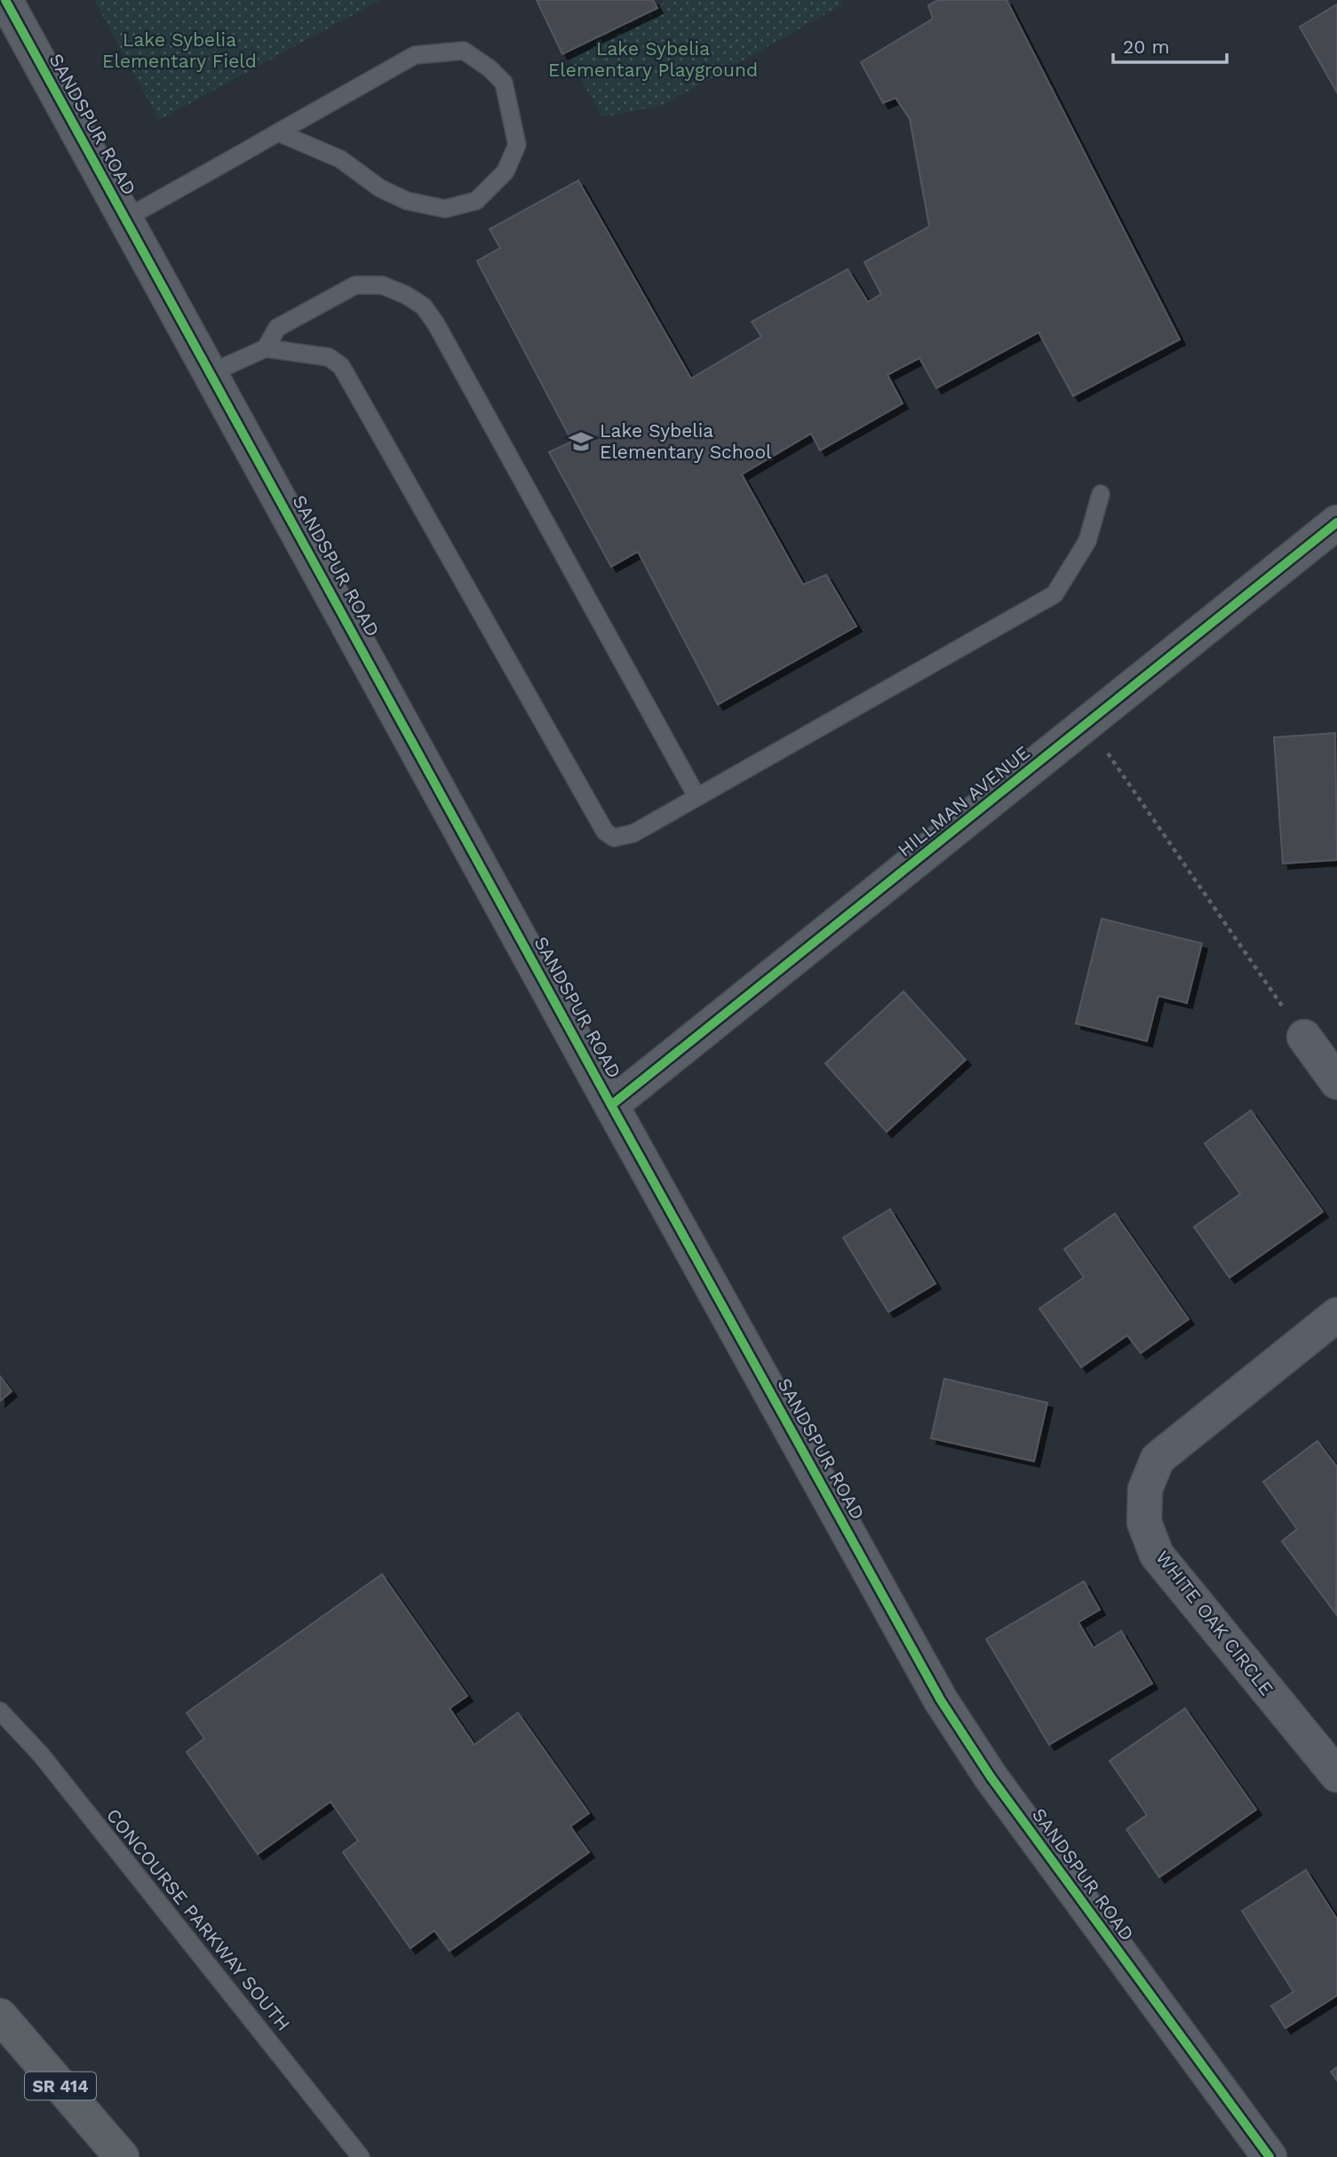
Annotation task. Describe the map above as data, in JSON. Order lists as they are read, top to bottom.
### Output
{
  "streets": {
    "main road": ["SR 414"],
    "street": ["SANDSPUR ROAD", "HILLMAN AVENUE", "WHITE OAK CIRCLE"],
    "lane": ["CONCOURSE PARKWAY SOUTH"]
  },
  "crossings": [
    ["SANDSPUR ROAD", "HILLMAN AVENUE"]
  ],
  "parks": ["Lake Sybelia Elementary Field", "Lake Sybelia Elementary Playground"],
  "places": {
    "school or university": ["Lake Sybelia Elementary School"]
  },
  "scale_bar": "20 m"
}
